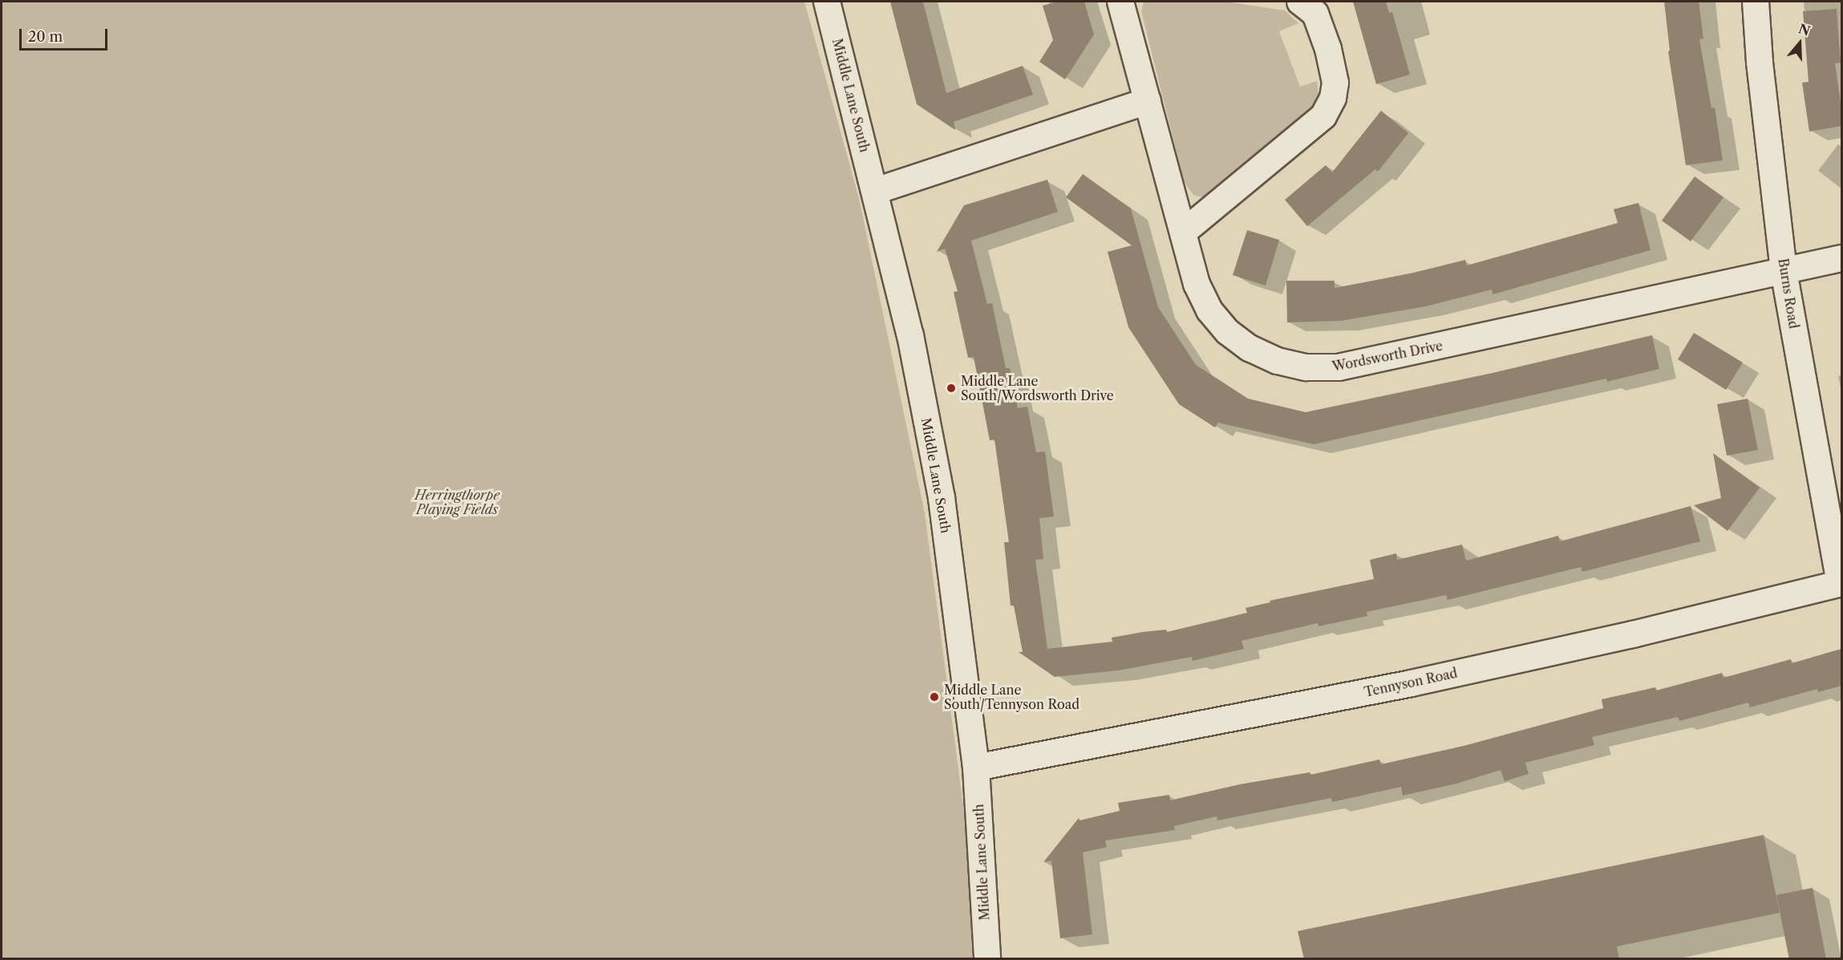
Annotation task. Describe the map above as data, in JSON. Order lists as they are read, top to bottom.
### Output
{
  "streets": {
    "street": [
      "Middle Lane South",
      "Burns Road",
      "Wordsworth Drive",
      "Tennyson Road"
    ]
  },
  "crossings": [
    ["Middle Lane South", "Tennyson Road"],
    ["Burns Road", "Wordsworth Drive"],
    ["Burns Road", "Tennyson Road"]
  ],
  "parks": ["Herringthorpe Playing Fields"],
  "places": ["Middle Lane South/Wordsworth Drive", "Middle Lane South/Tennyson Road"],
  "scale_bar": "20 m",
  "north": "top"
}
